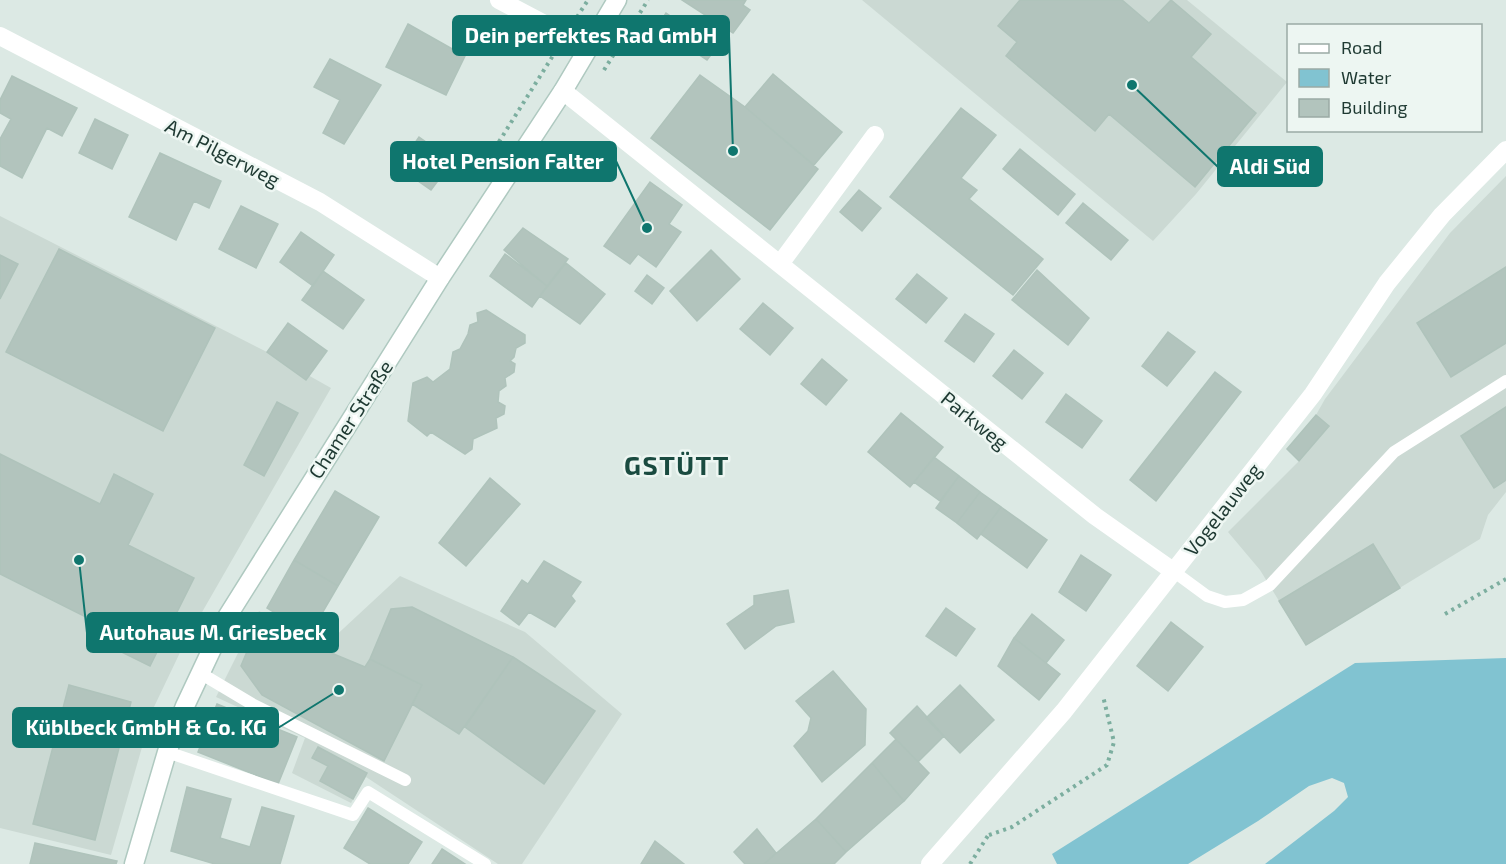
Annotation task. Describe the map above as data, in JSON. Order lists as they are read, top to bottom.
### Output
{
  "streets": {
    "street": [
      "Am Pilgerweg",
      "Chamer Straße",
      "Parkweg",
      "Vogelauweg"
    ]
  },
  "crossings": [
    ["Am Pilgerweg", "Chamer Straße"],
    ["Chamer Straße", "Parkweg"],
    ["Parkweg", "Vogelauweg"]
  ],
  "districts": ["GSTÜTT"],
  "places": [
    "Aldi Süd",
    "Dein perfektes Rad GmbH",
    "Hotel Pension Falter",
    "Autohaus M. Griesbeck",
    "Küblbeck GmbH & Co. KG"
  ],
  "legend": ["Road", "Water", "Building"]
}
